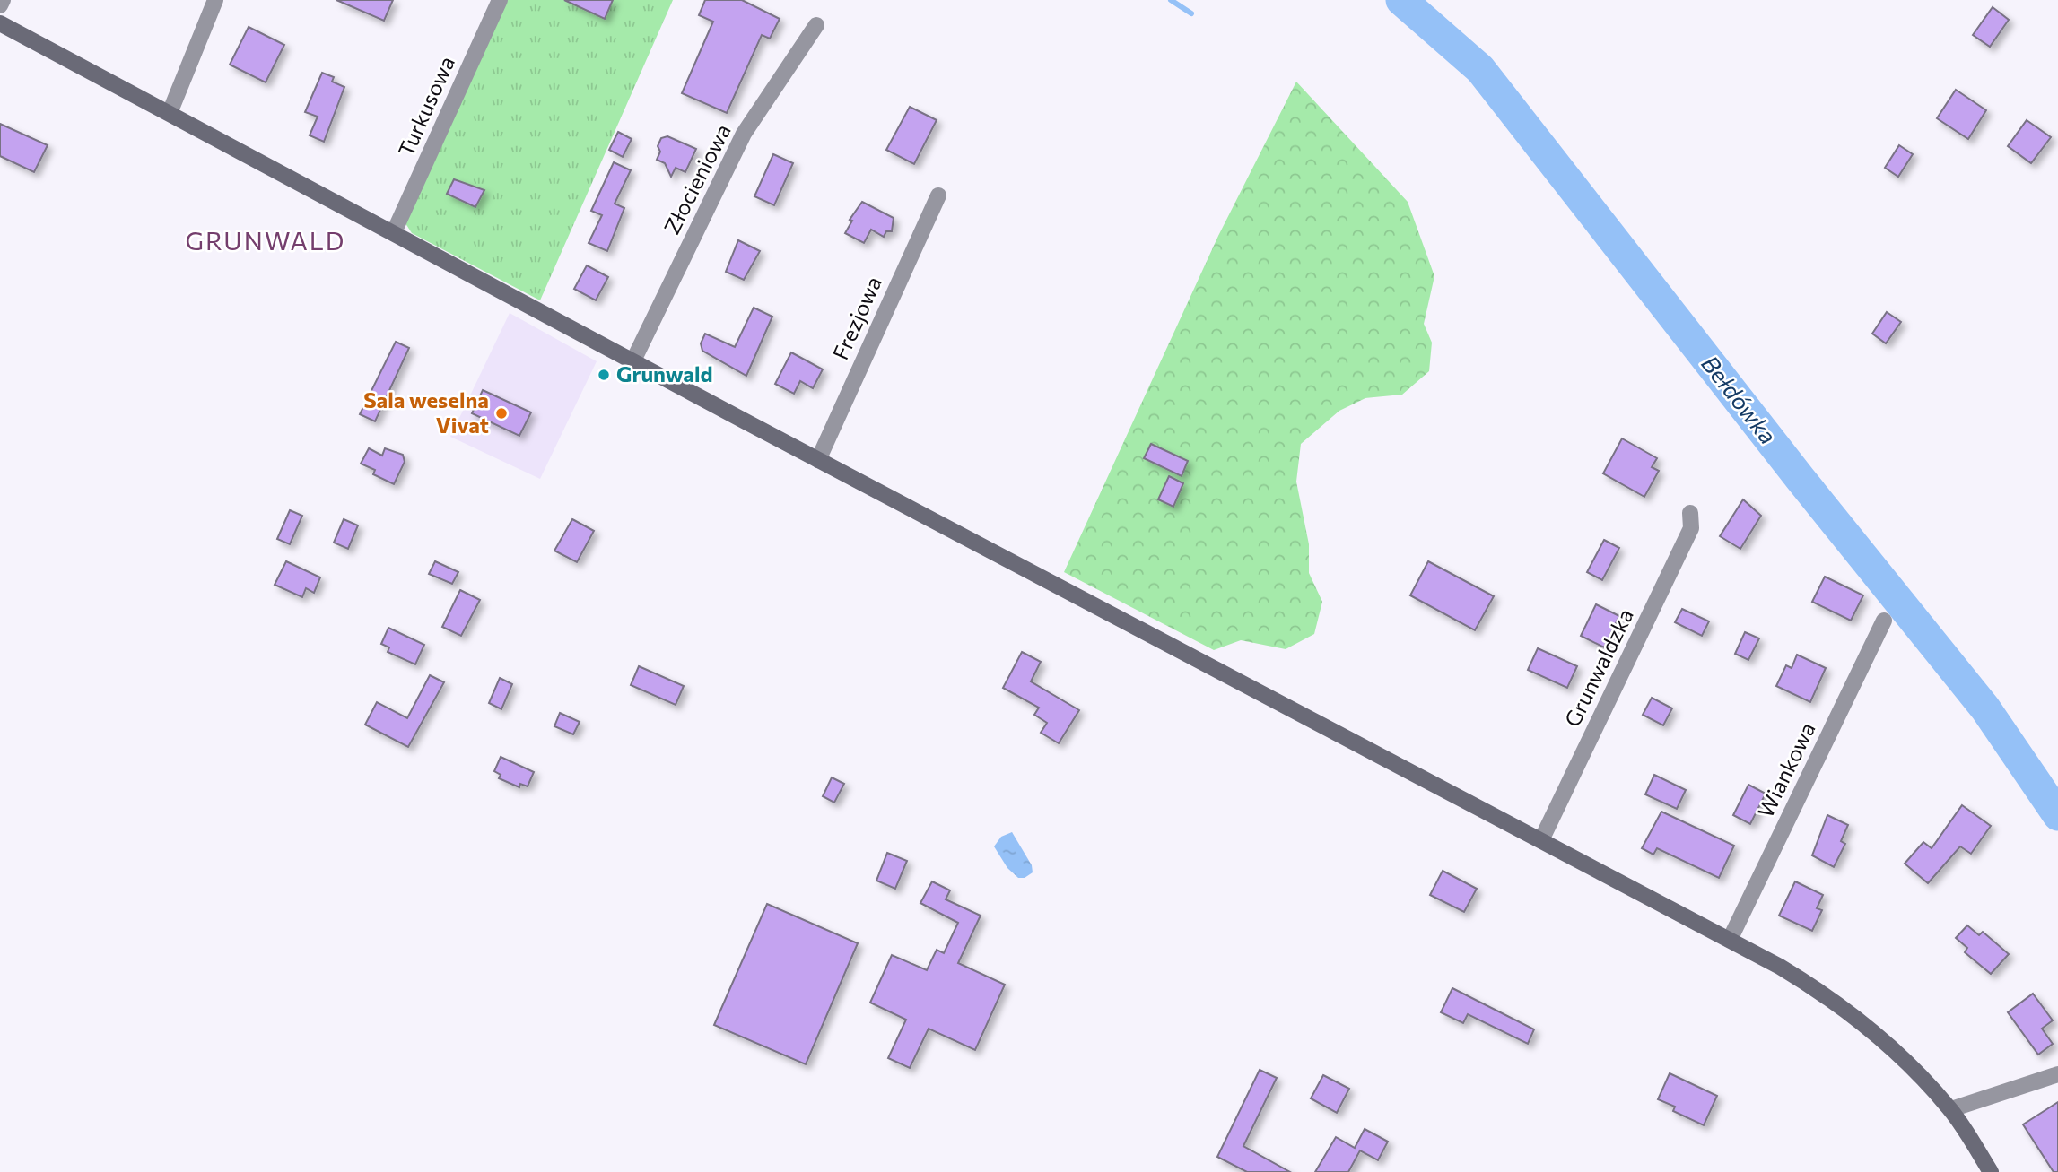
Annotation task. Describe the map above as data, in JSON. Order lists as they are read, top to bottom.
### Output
{
  "streets": {
    "street": [
      "Turkusowa",
      "Złocieniowa",
      "Frezjowa",
      "Grunwaldzka",
      "Wiankowa"
    ]
  },
  "districts": ["GRUNWALD"],
  "water": ["Bełdówka"],
  "places": ["Grunwald", "Sala weselna Vivat"]
}
